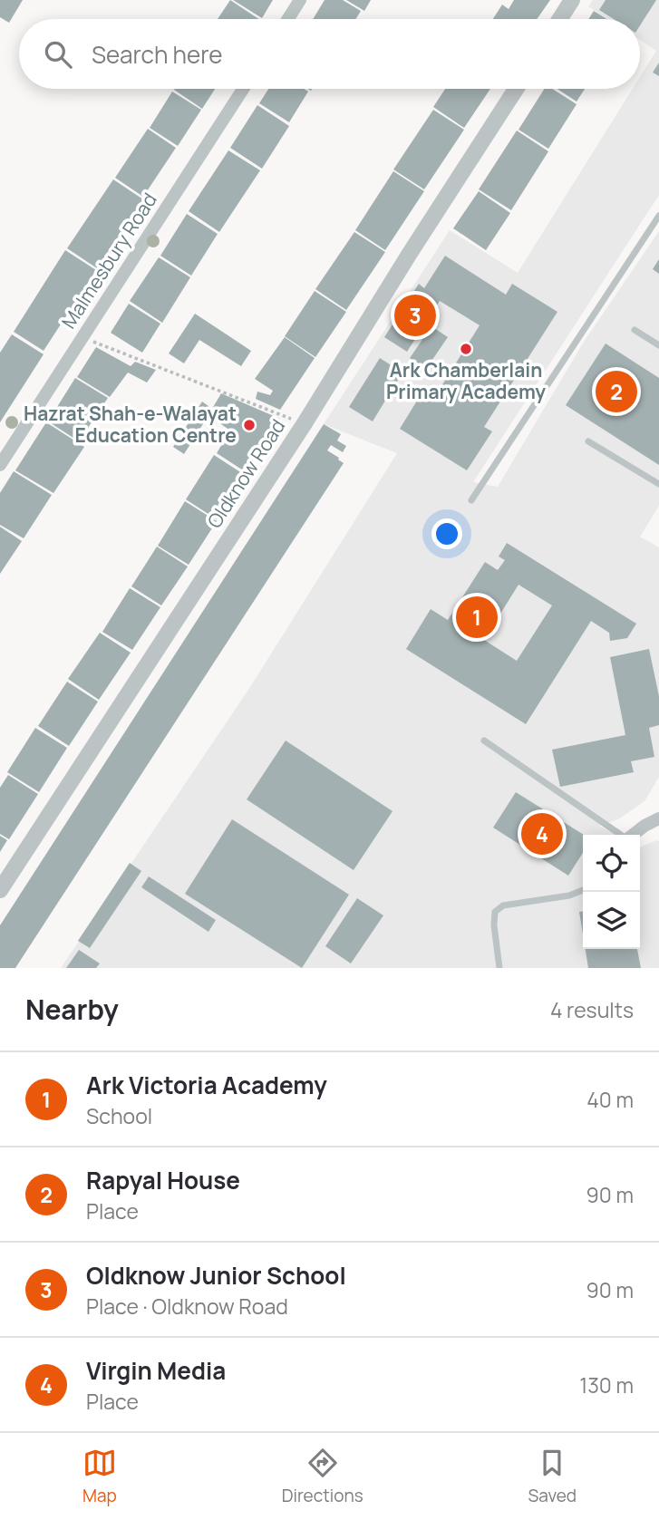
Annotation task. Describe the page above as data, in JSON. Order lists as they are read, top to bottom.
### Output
{
  "streets": {
    "street": ["Malmesbury Road", "Oldknow Road"]
  },
  "places": ["Ark Chamberlain Primary Academy", "Hazrat Shah-e-Walayat Education Centre"],
  "page": {
    "search": "Search here",
    "pins": [
      "3",
      "2",
      "1",
      "4"
    ],
    "heading": ["Nearby", "4 results"],
    "list": [
      {
        "mark": "1",
        "name": "Ark Victoria Academy",
        "note": "School",
        "value": "40 m"
      },
      {
        "mark": "2",
        "name": "Rapyal House",
        "note": "Place",
        "value": "90 m"
      },
      {
        "mark": "3",
        "name": "Oldknow Junior School",
        "note": "Place · Oldknow Road",
        "value": "90 m"
      },
      {
        "mark": "4",
        "name": "Virgin Media",
        "note": "Place",
        "value": "130 m"
      }
    ],
    "nav": ["Map", "Directions", "Saved"]
  }
}
